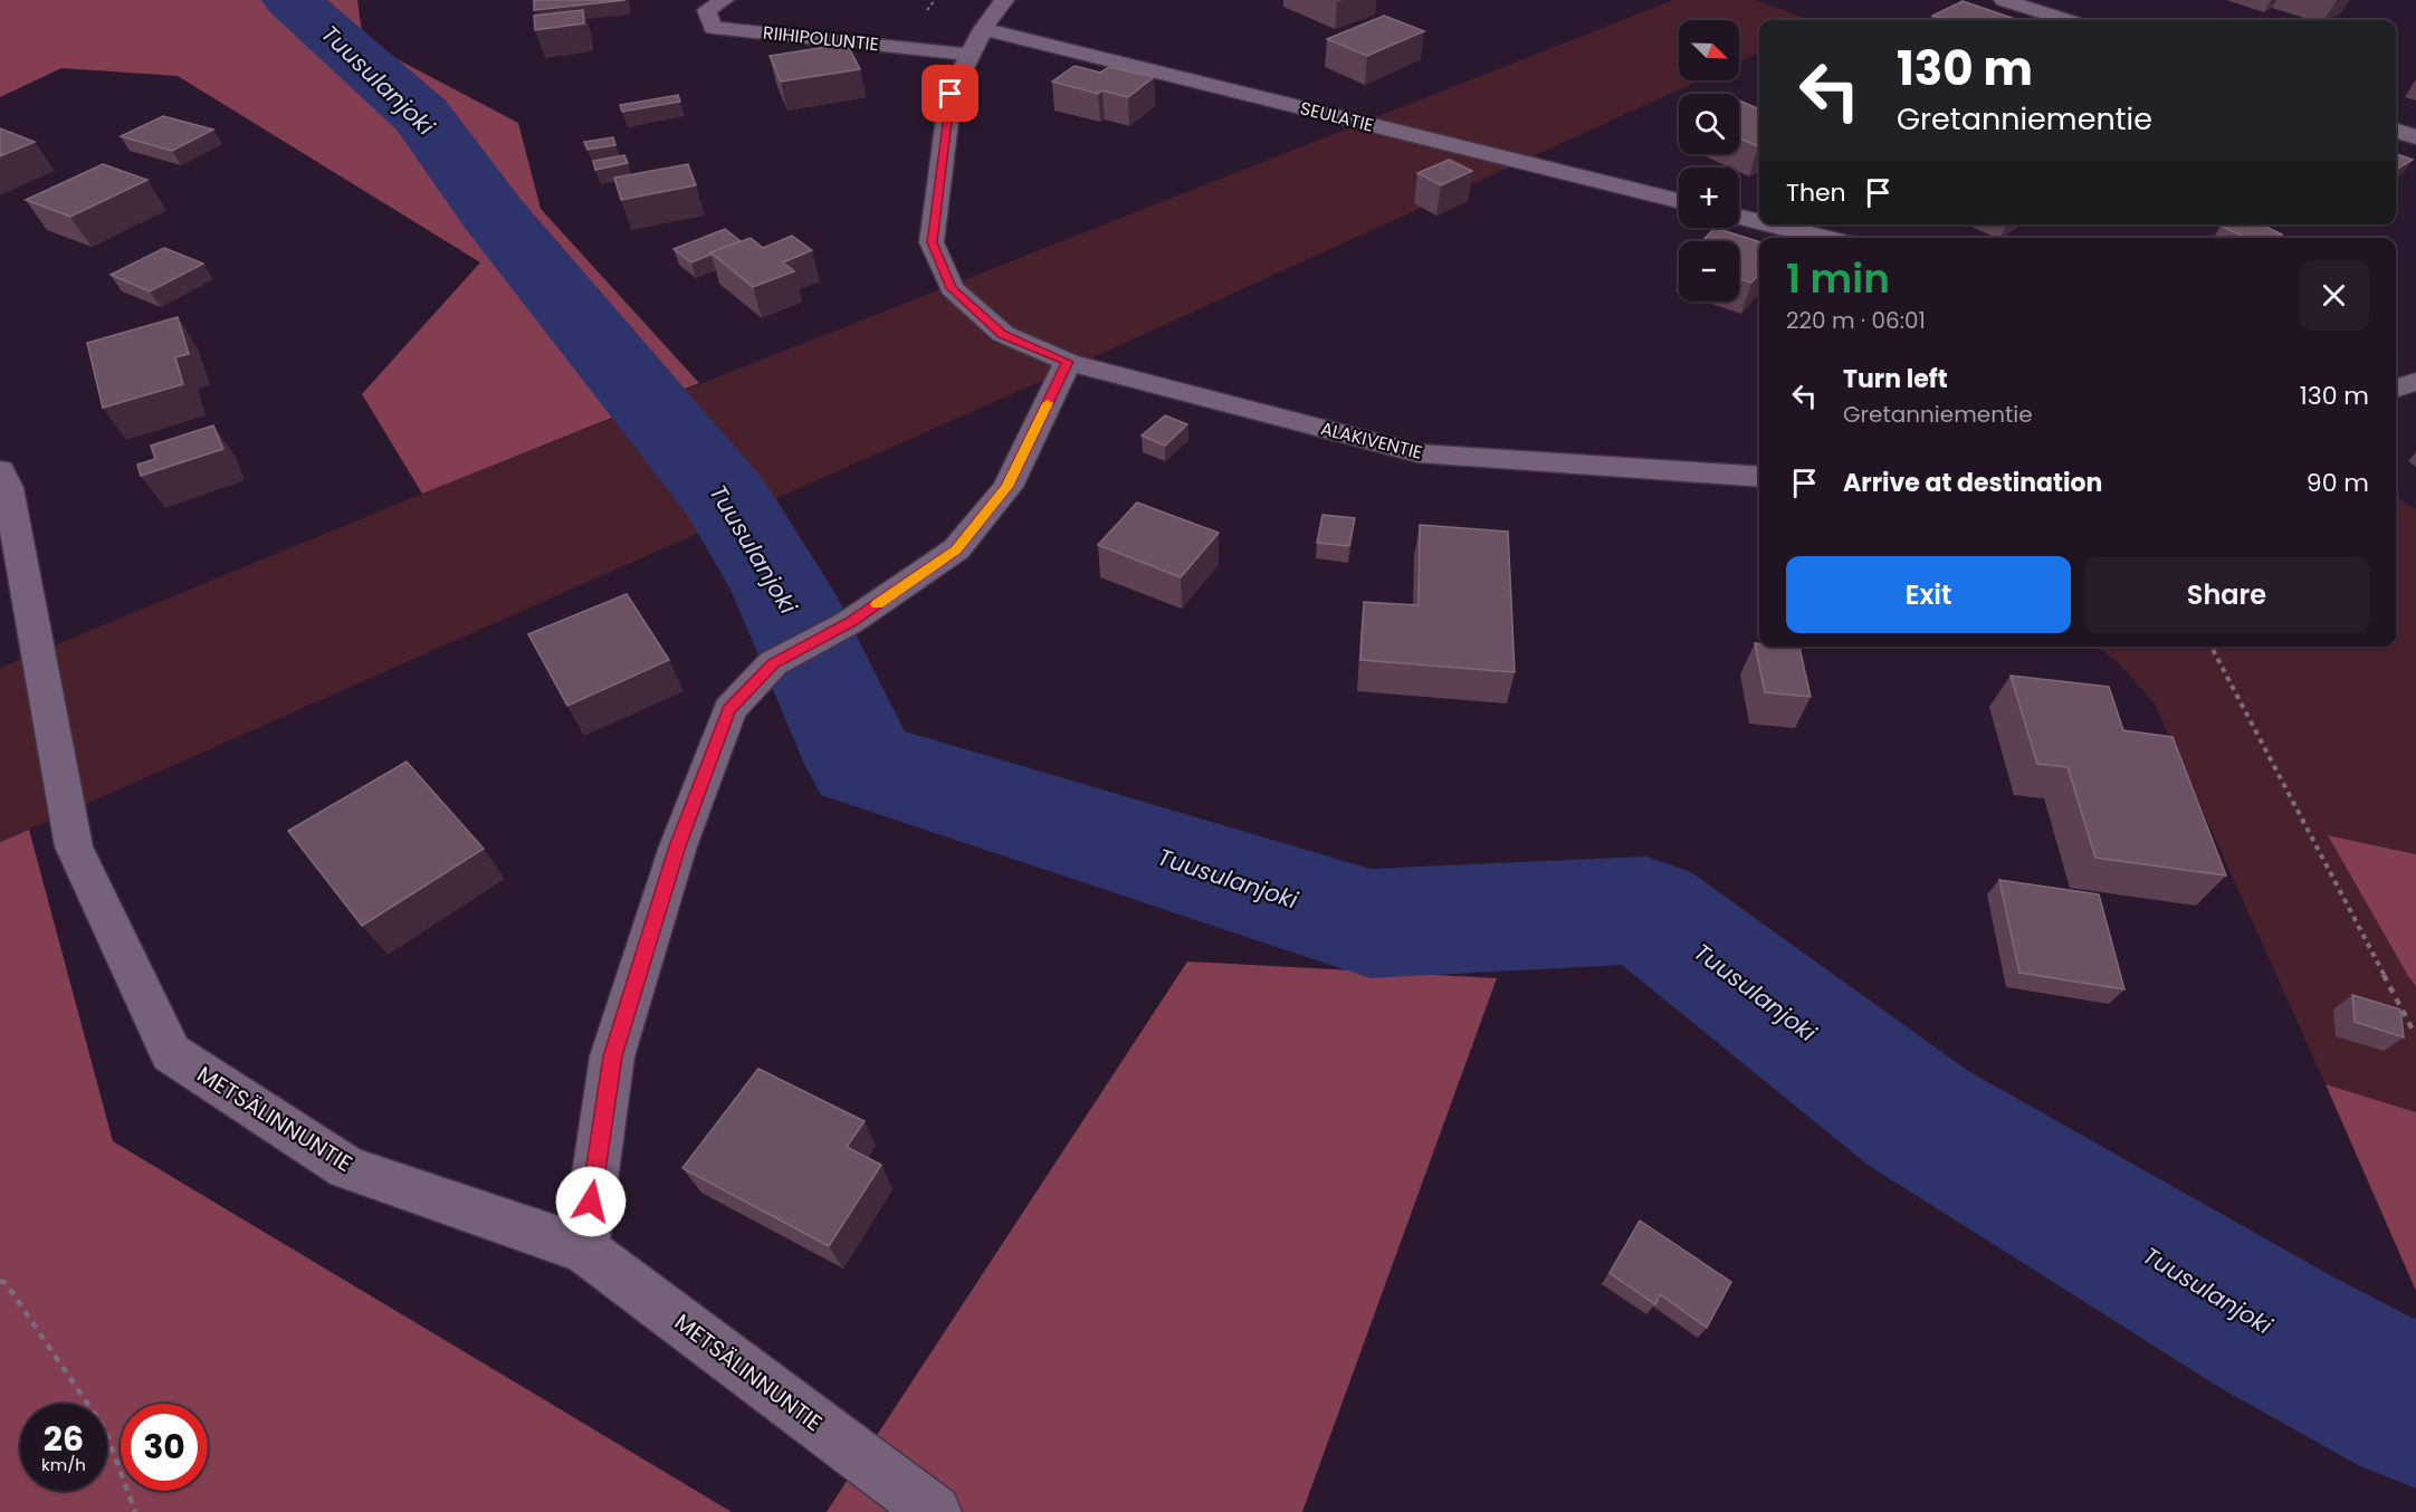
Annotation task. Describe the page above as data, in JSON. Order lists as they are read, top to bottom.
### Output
{
  "streets": {
    "street": [
      "RIIHIPOLUNTIE",
      "SEULATIE",
      "ALAKIVENTIE",
      "METSÄLINNUNTIE"
    ]
  },
  "crossings": [
    ["RIIHIPOLUNTIE", "ALAKIVENTIE"],
    ["SEULATIE", "ALAKIVENTIE"]
  ],
  "water": ["Tuusulanjoki"],
  "north": "bottom right",
  "page": {
    "map_buttons": ["+", "−"],
    "turn": ["130 m", "Gretanniementie"],
    "then": "Then",
    "heading": ["1 min", "220 m · 06:01"],
    "list": [
      {
        "name": "Turn left",
        "note": "Gretanniementie",
        "value": "130 m"
      },
      {
        "name": "Arrive at destination",
        "value": "90 m"
      }
    ],
    "buttons": ["Exit", "Share"],
    "speed": "26 km/h",
    "limit": "30"
  }
}
